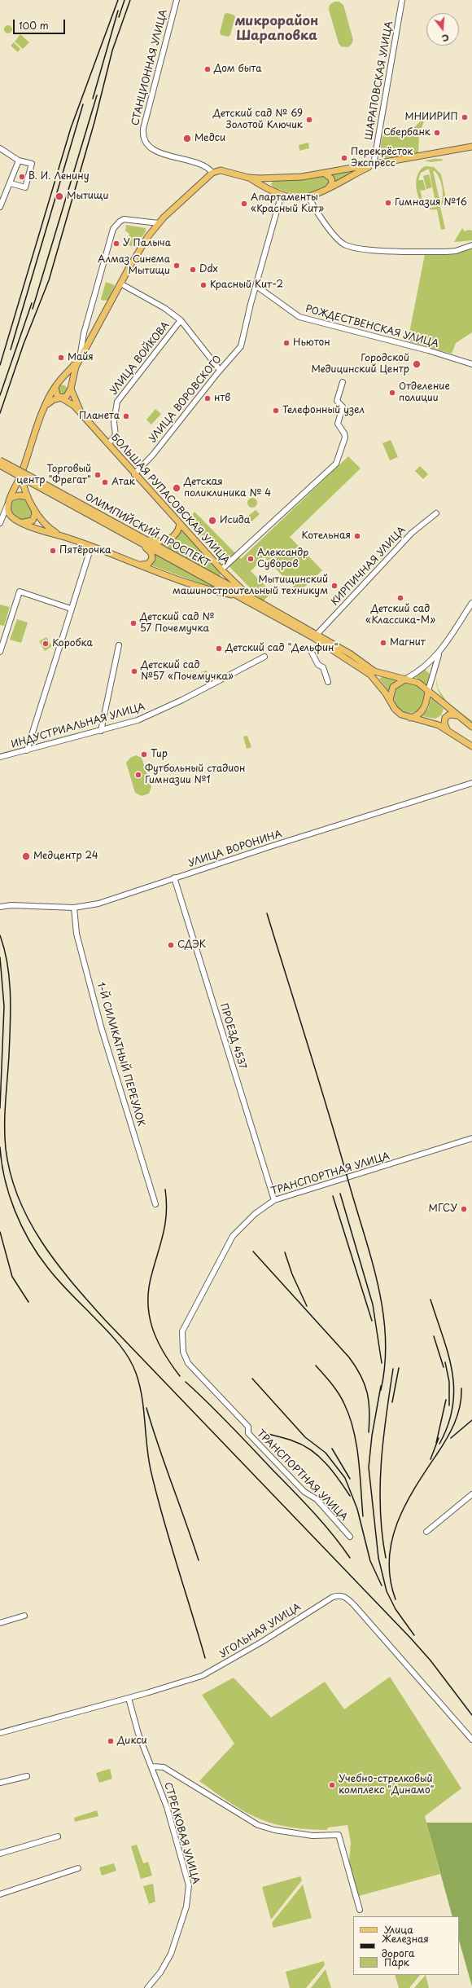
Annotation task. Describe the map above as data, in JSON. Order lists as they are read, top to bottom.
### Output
{
  "streets": {
    "main road": ["БОЛЬШАЯ РУПАСОВСКАЯ УЛИЦА", "ОЛИМПИЙСКИЙ ПРОСПЕКТ"],
    "street": [
      "СТАНЦИОННАЯ УЛИЦА",
      "ШАРАПОВСКАЯ УЛИЦА",
      "РОЖДЕСТВЕНСКАЯ УЛИЦА",
      "УЛИЦА ВОЙКОВА",
      "УЛИЦА ВОРОВСКОГО",
      "КИРПИЧНАЯ УЛИЦА",
      "ИНДУСТРИАЛЬНАЯ УЛИЦА",
      "УЛИЦА ВОРОНИНА",
      "ПРОЕЗД 4537",
      "1-Й СИЛИКАТНЫЙ ПЕРЕУЛОК",
      "ТРАНСПОРТНАЯ УЛИЦА",
      "УГОЛЬНАЯ УЛИЦА",
      "СТРЕЛКОВАЯ УЛИЦА"
    ]
  },
  "crossings": [
    ["РОЖДЕСТВЕНСКАЯ УЛИЦА", "УЛИЦА ВОРОВСКОГО"],
    ["УЛИЦА ВОЙКОВА", "БОЛЬШАЯ РУПАСОВСКАЯ УЛИЦА"],
    ["УЛИЦА ВОРОВСКОГО", "БОЛЬШАЯ РУПАСОВСКАЯ УЛИЦА"],
    ["БОЛЬШАЯ РУПАСОВСКАЯ УЛИЦА", "ОЛИМПИЙСКИЙ ПРОСПЕКТ"],
    ["ОЛИМПИЙСКИЙ ПРОСПЕКТ", "КИРПИЧНАЯ УЛИЦА"],
    ["УЛИЦА ВОРОНИНА", "ПРОЕЗД 4537"],
    ["УЛИЦА ВОРОНИНА", "1-Й СИЛИКАТНЫЙ ПЕРЕУЛОК"],
    ["ПРОЕЗД 4537", "ТРАНСПОРТНАЯ УЛИЦА"],
    ["УГОЛЬНАЯ УЛИЦА", "СТРЕЛКОВАЯ УЛИЦА"]
  ],
  "districts": ["микрорайон Шараповка"],
  "places": [
    "Дом быта",
    "МНИИРИП",
    "Детский сад № 69 Золотой Ключик",
    "Сбербанк",
    "Медси",
    "Перекрёсток Экспресс",
    "В. И. Ленину",
    "Мытищи",
    "Гимназия №16",
    "Апартаменты «Красный Кит»",
    "У Палыча",
    "Алмаз Синема Мытищи",
    "Ddx",
    "Красный Кит-2",
    "Ньютон",
    "Майя",
    "Городской Медицинский Центр",
    "Отделение полиции",
    "нтв",
    "Телефонный узел",
    "Планета",
    "Торговый центр \"Фрегат\"",
    "Атак",
    "Детская поликлиника № 4",
    "Исида",
    "Котельная",
    "Пятёрочка",
    "Александр Суворов",
    "Мытищинский машиностроительный техникум",
    "Детский сад «Классика-М»",
    "Детский сад № 57 Почемучка",
    "Магнит",
    "Коробка",
    "Детский сад \"Дельфин\"",
    "Детский сад №57 «Почемучка»",
    "Тир",
    "Футбольный стадион Гимназии №1",
    "Медцентр 24",
    "СДЭК",
    "МГСУ",
    "Дикси",
    "Учебно-стрелковый комплекс \"Динамо\""
  ],
  "legend": ["Улица", "Железная дорога", "Парк"],
  "scale_bar": "100 m",
  "north": "bottom"
}
